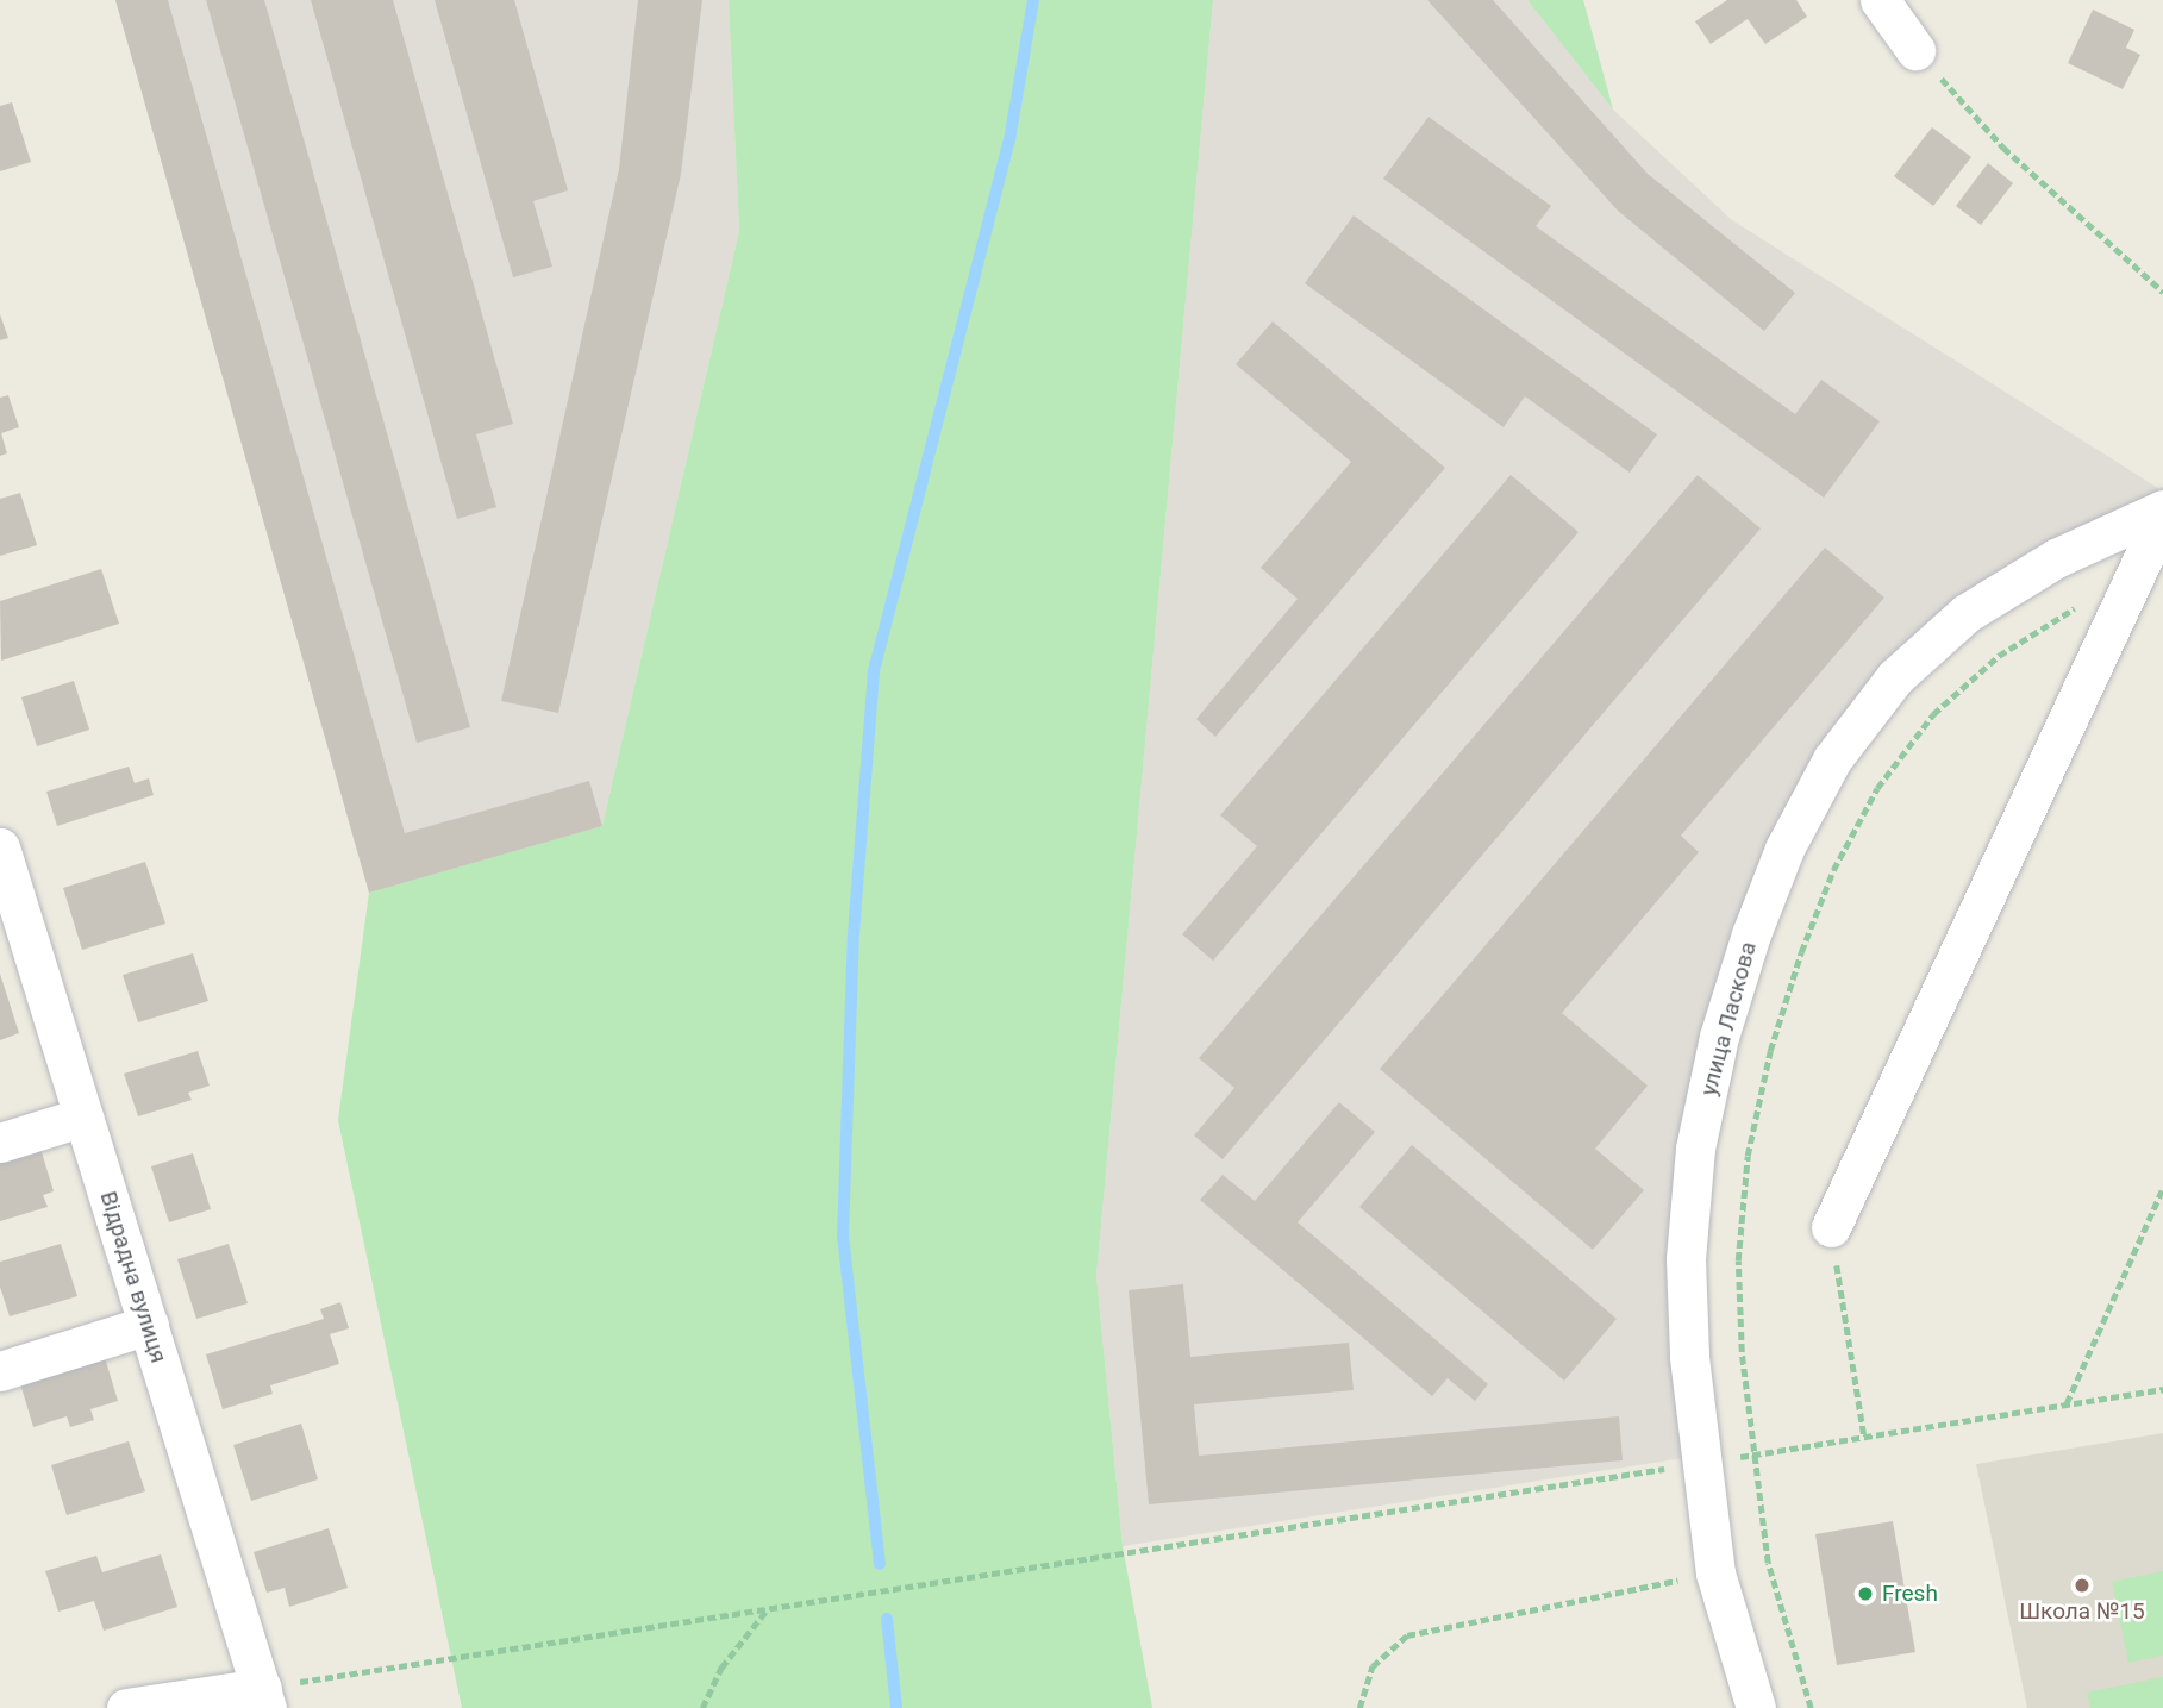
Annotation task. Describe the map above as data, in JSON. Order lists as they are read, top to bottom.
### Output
{
  "streets": {
    "street": ["улица Ласкова", "Відрадна вулиця"]
  },
  "places": ["Школа №15", "Fresh"]
}
